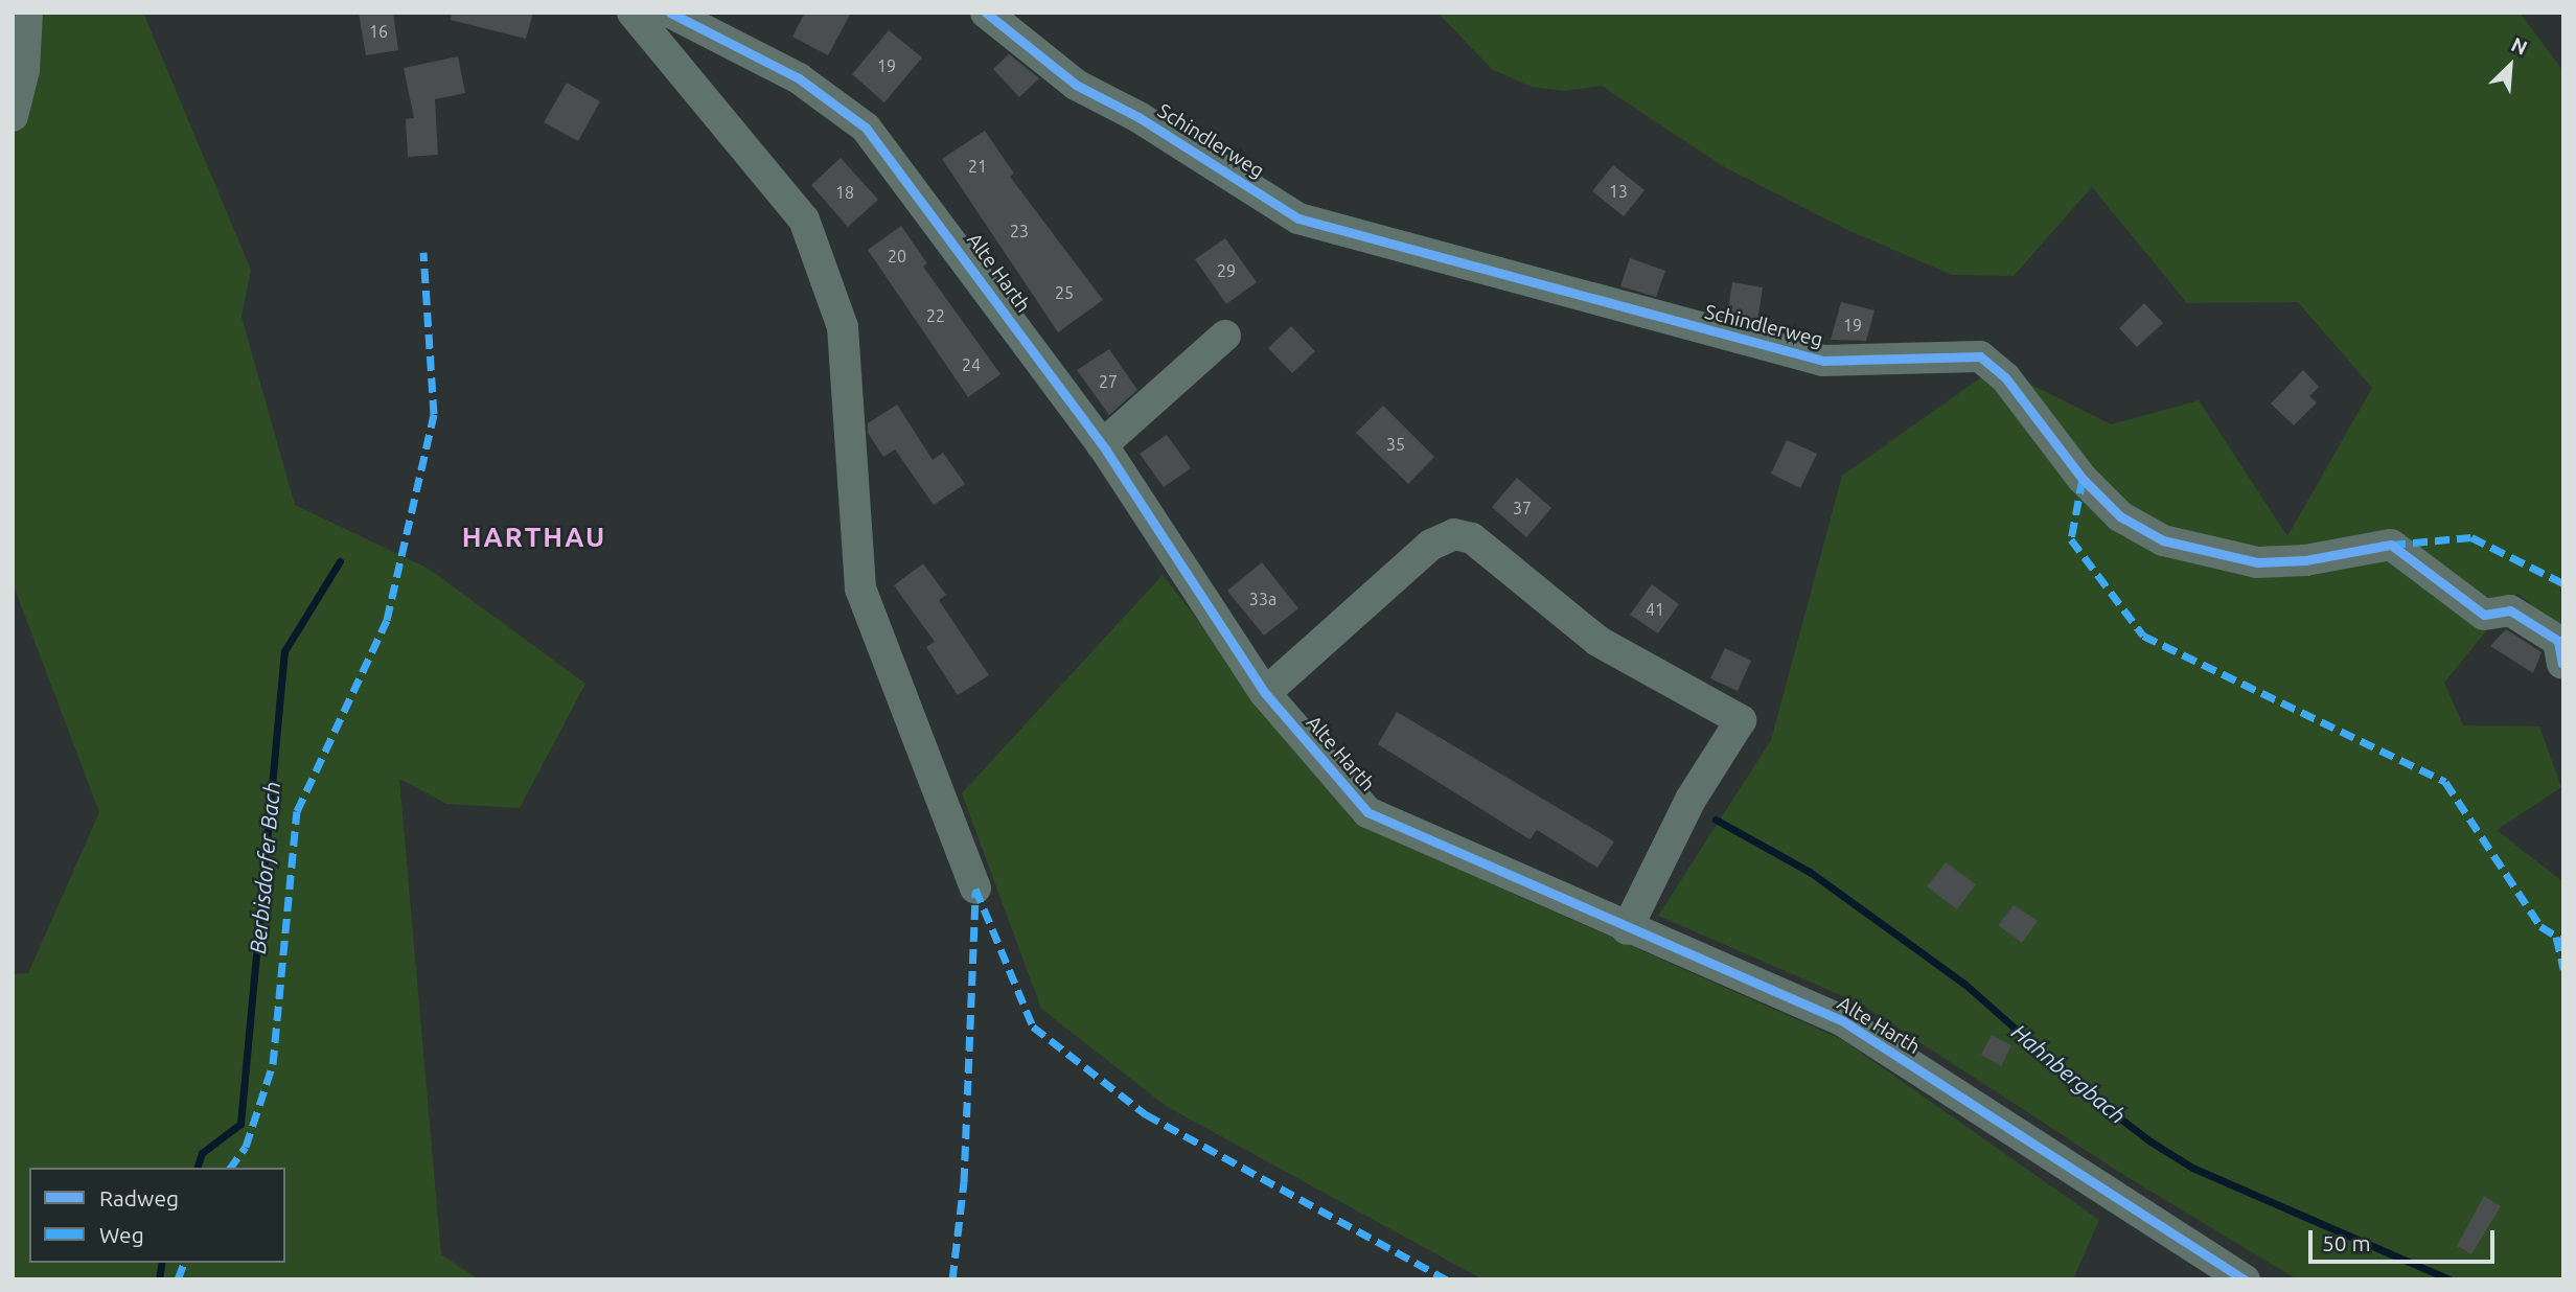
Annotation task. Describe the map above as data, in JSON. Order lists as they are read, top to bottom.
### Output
{
  "streets": {
    "street": ["Schindlerweg", "Alte Harth"]
  },
  "districts": ["HARTHAU"],
  "water": ["Berbisdorfer Bach", "Hahnbergbach"],
  "house_numbers": [
    "16",
    "19",
    "21",
    "13",
    "18",
    "23",
    "20",
    "29",
    "25",
    "22",
    "19",
    "24",
    "27",
    "35",
    "37",
    "33a",
    "41"
  ],
  "legend": ["Radweg", "Weg"],
  "scale_bar": "50 m",
  "north": "top right"
}
